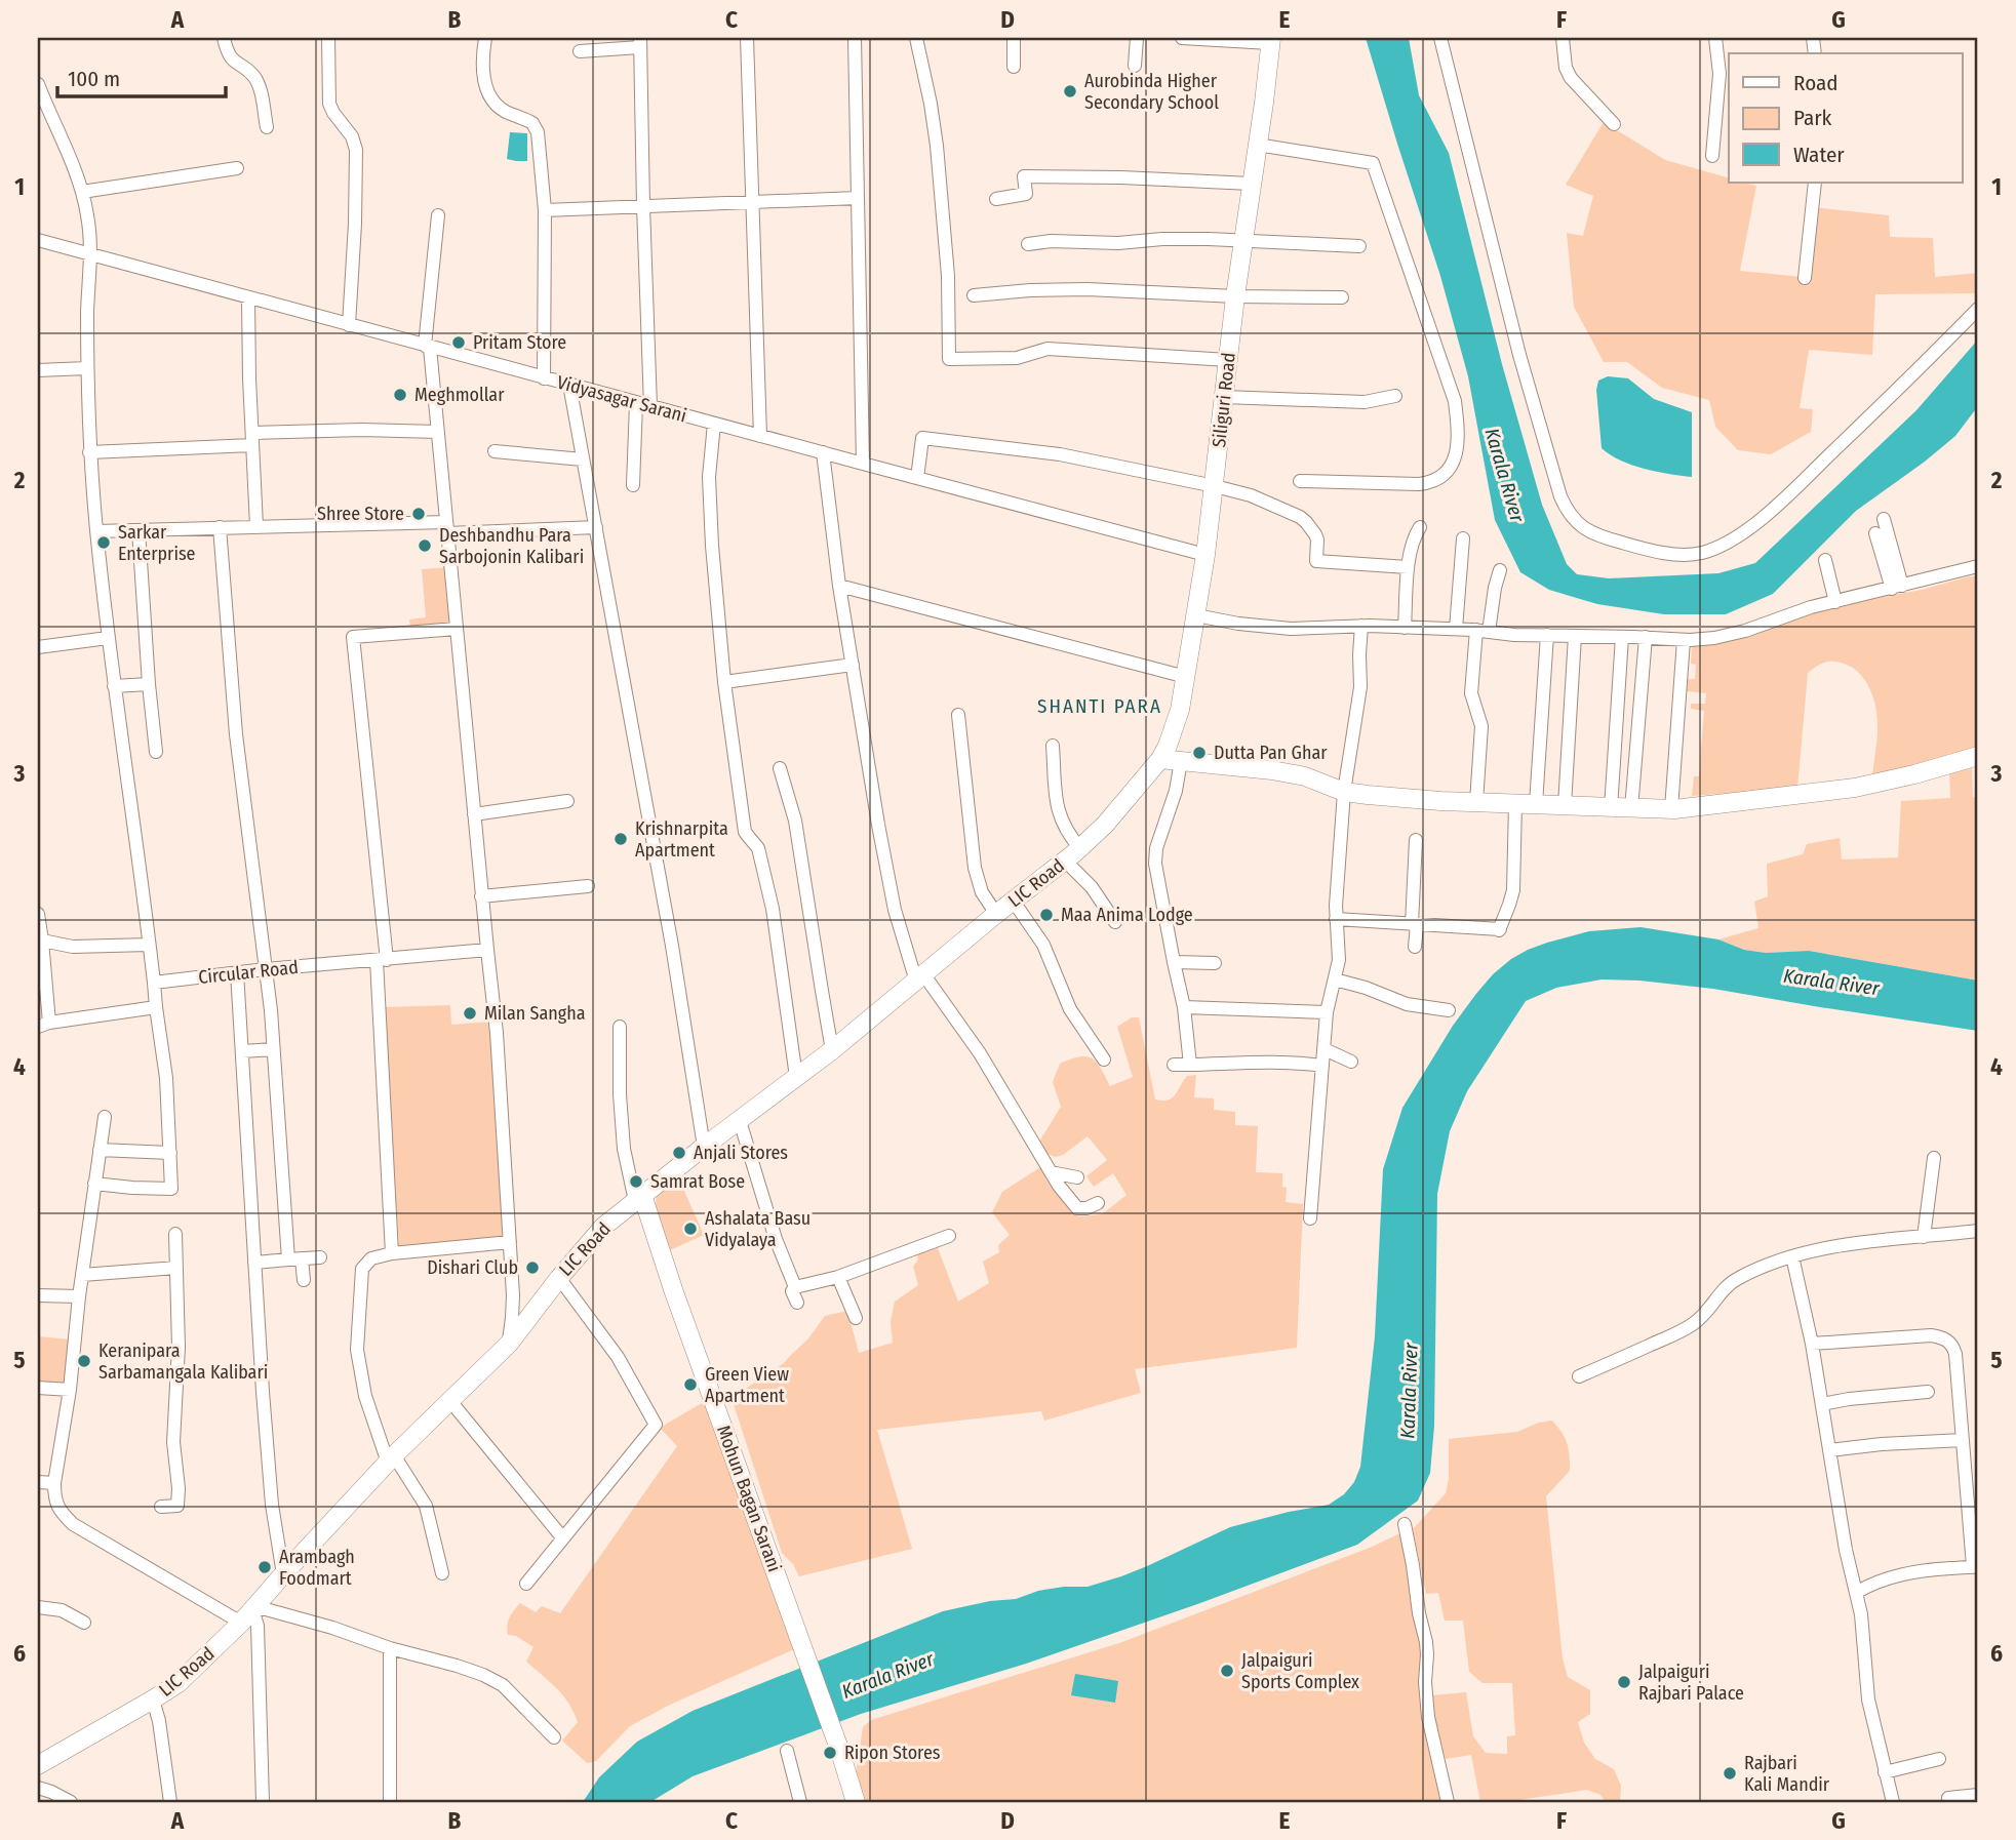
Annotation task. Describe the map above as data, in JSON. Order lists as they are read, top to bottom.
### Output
{
  "streets": {
    "main road": ["Siliguri Road", "LIC Road", "Mohun Bagan Sarani"],
    "street": ["Vidyasagar Sarani", "Circular Road"]
  },
  "crossings": [
    ["Vidyasagar Sarani", "Siliguri Road"],
    ["Siliguri Road", "LIC Road"],
    ["LIC Road", "Mohun Bagan Sarani"]
  ],
  "districts": ["SHANTI PARA"],
  "water": ["Karala River"],
  "places": [
    "Aurobinda Higher Secondary School",
    "Pritam Store",
    "Meghmollar",
    "Shree Store",
    "Sarkar Enterprise",
    "Deshbandhu Para Sarbojonin Kalibari",
    "Dutta Pan Ghar",
    "Krishnarpita Apartment",
    "Maa Anima Lodge",
    "Milan Sangha",
    "Anjali Stores",
    "Samrat Bose",
    "Ashalata Basu Vidyalaya",
    "Dishari Club",
    "Keranipara Sarbamangala Kalibari",
    "Green View Apartment",
    "Arambagh Foodmart",
    "Jalpaiguri Sports Complex",
    "Jalpaiguri Rajbari Palace",
    "Ripon Stores",
    "Rajbari Kali Mandir"
  ],
  "legend": ["Road", "Park", "Water"],
  "scale_bar": "100 m",
  "grid": {
    "columns": [
      "A",
      "B",
      "C",
      "D",
      "E",
      "F",
      "G"
    ],
    "rows": [
      "1",
      "2",
      "3",
      "4",
      "5",
      "6"
    ]
  }
}
